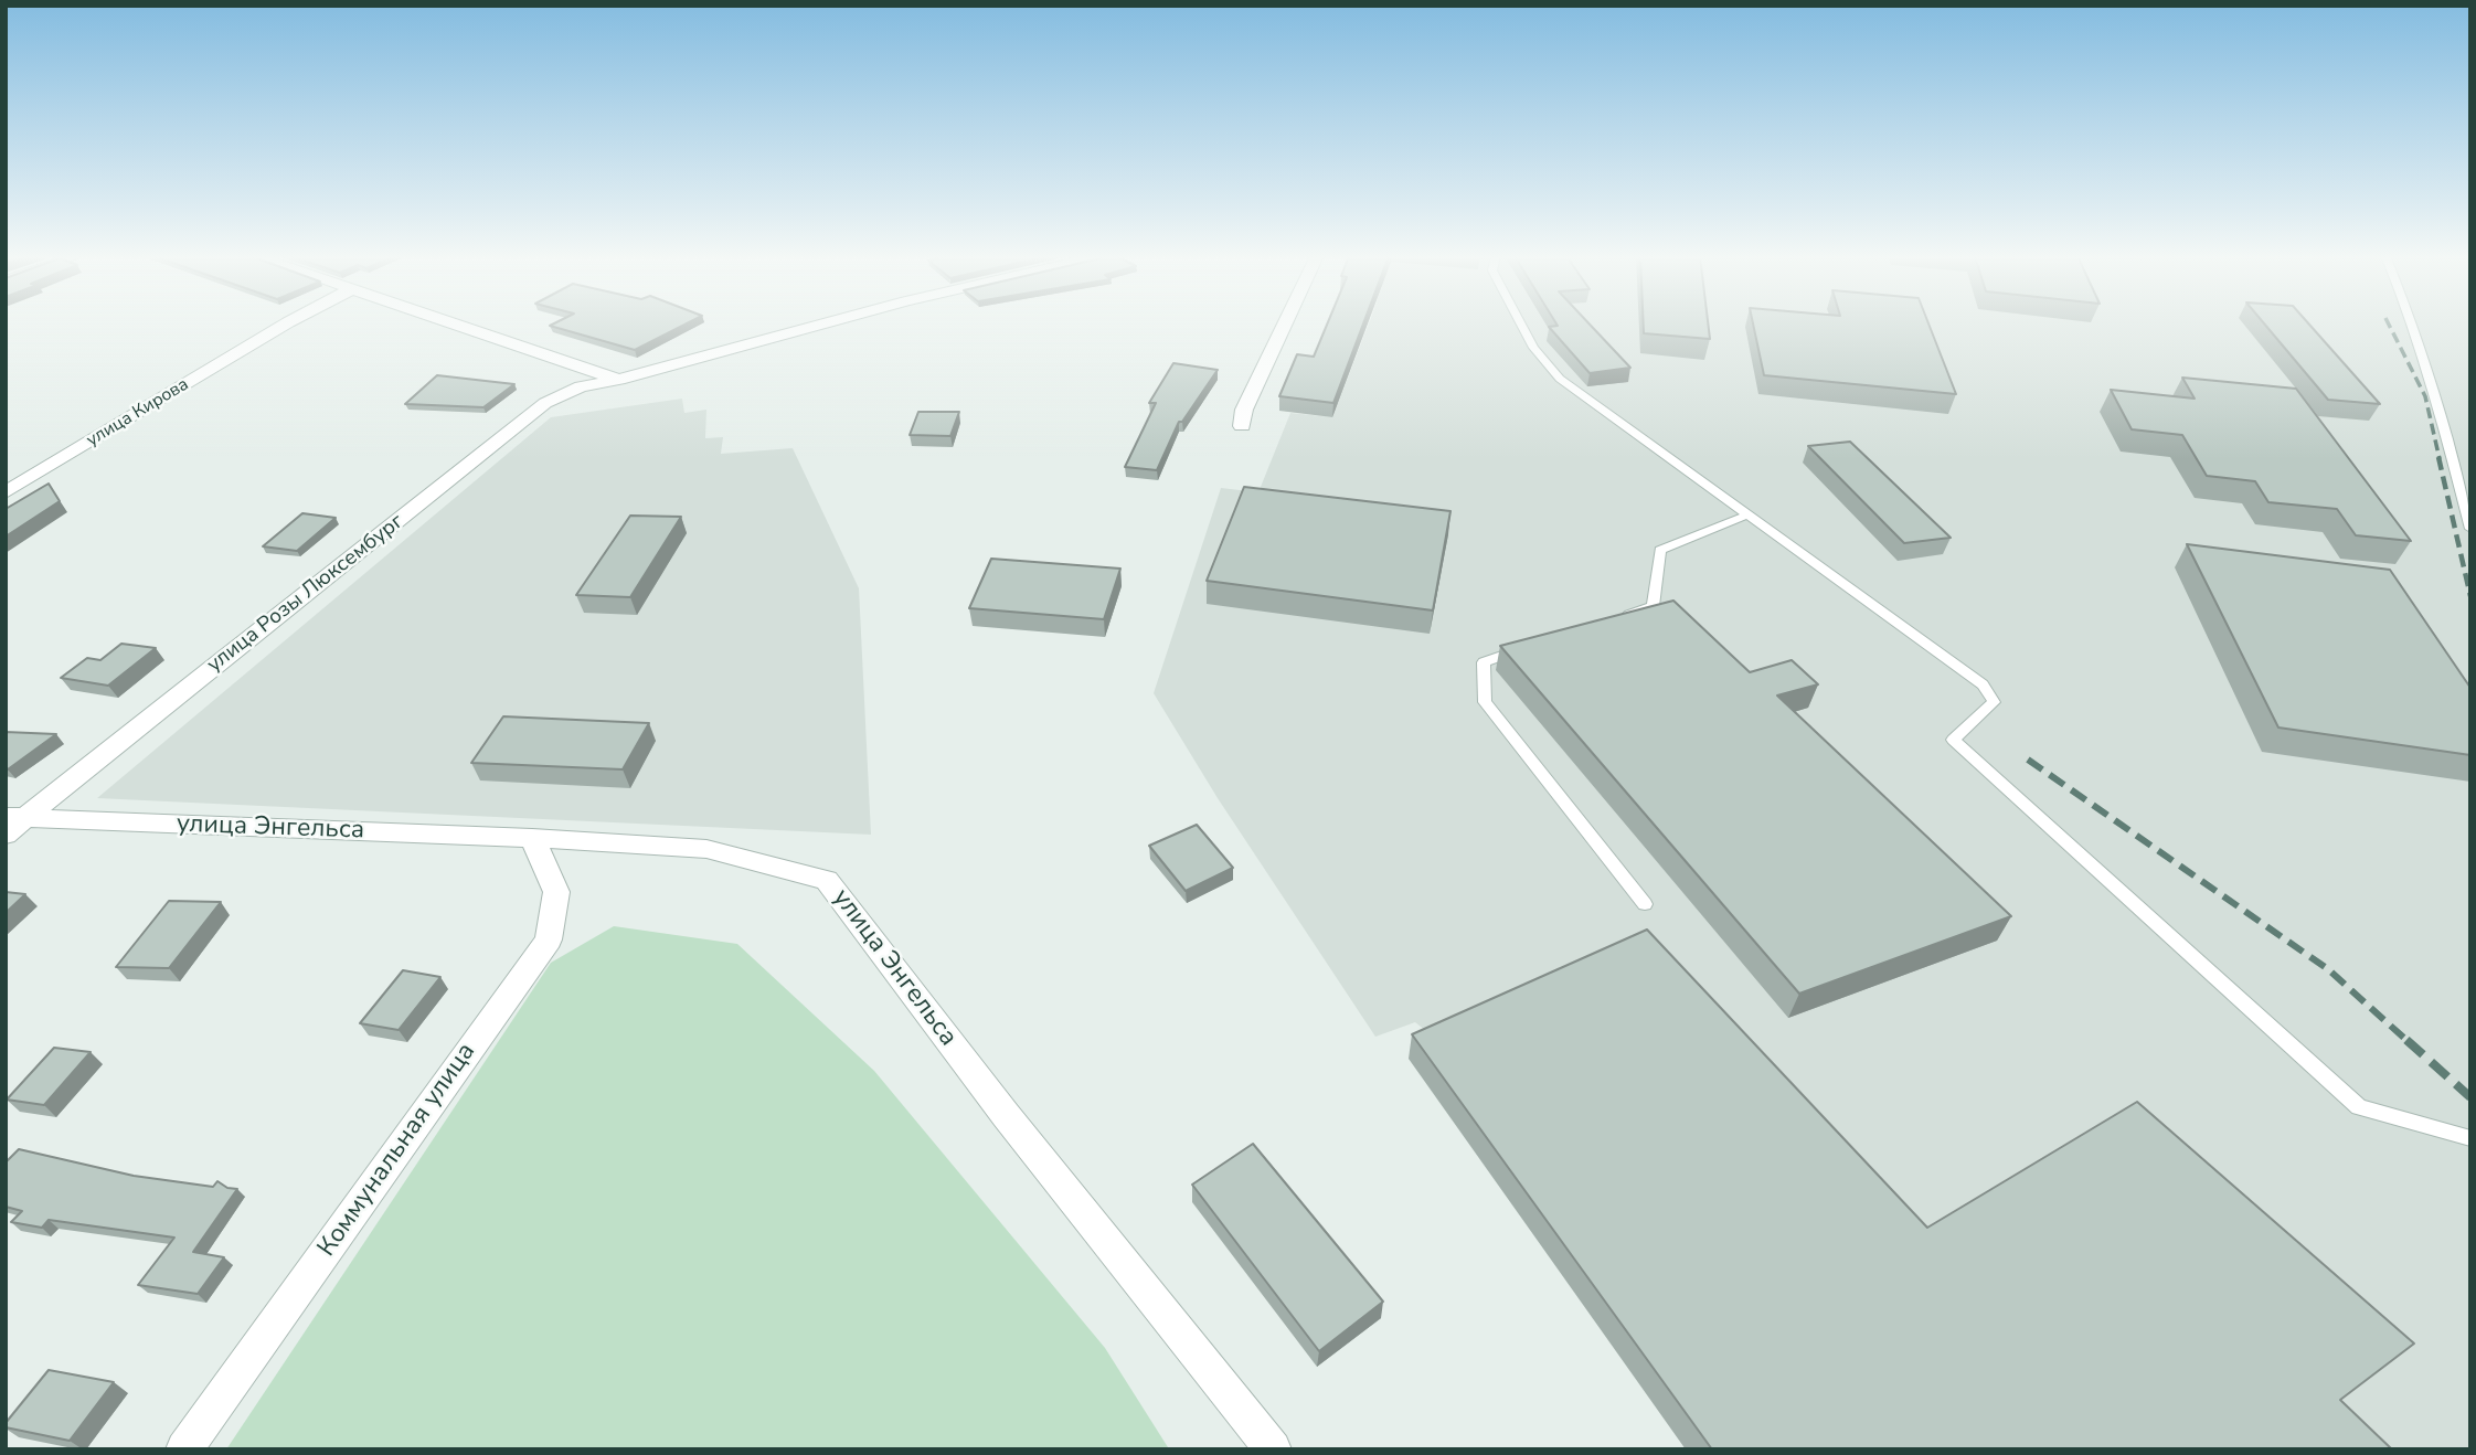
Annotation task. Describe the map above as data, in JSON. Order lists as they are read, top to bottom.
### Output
{
  "streets": {
    "street": [
      "улица Кирова",
      "улица Розы Люксембург",
      "улица Энгельса",
      "Коммунальная улица"
    ]
  },
  "crossings": [
    ["улица Розы Люксембург", "улица Энгельса"],
    ["улица Энгельса", "Коммунальная улица"]
  ]
}
